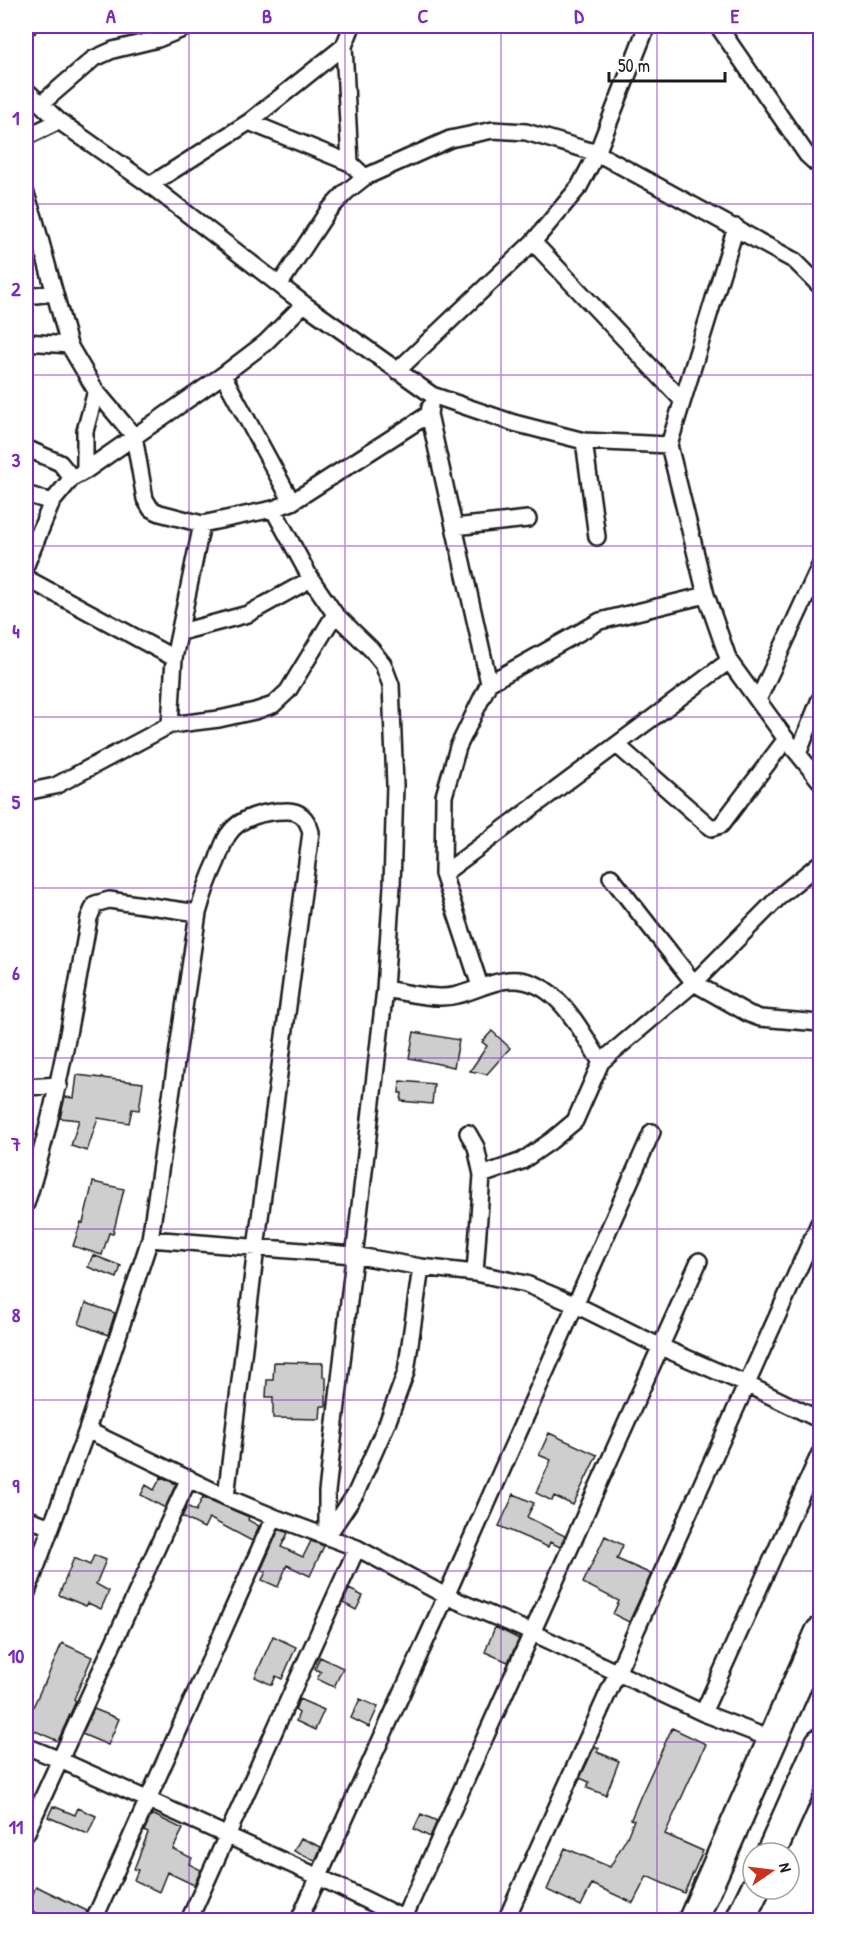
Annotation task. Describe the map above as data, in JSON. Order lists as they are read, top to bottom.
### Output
{
  "scale_bar": "50 m",
  "north": "right",
  "grid": {
    "columns": [
      "A",
      "B",
      "C",
      "D",
      "E"
    ],
    "rows": [
      "1",
      "2",
      "3",
      "4",
      "5",
      "6",
      "7",
      "8",
      "9",
      "10",
      "11"
    ]
  }
}
